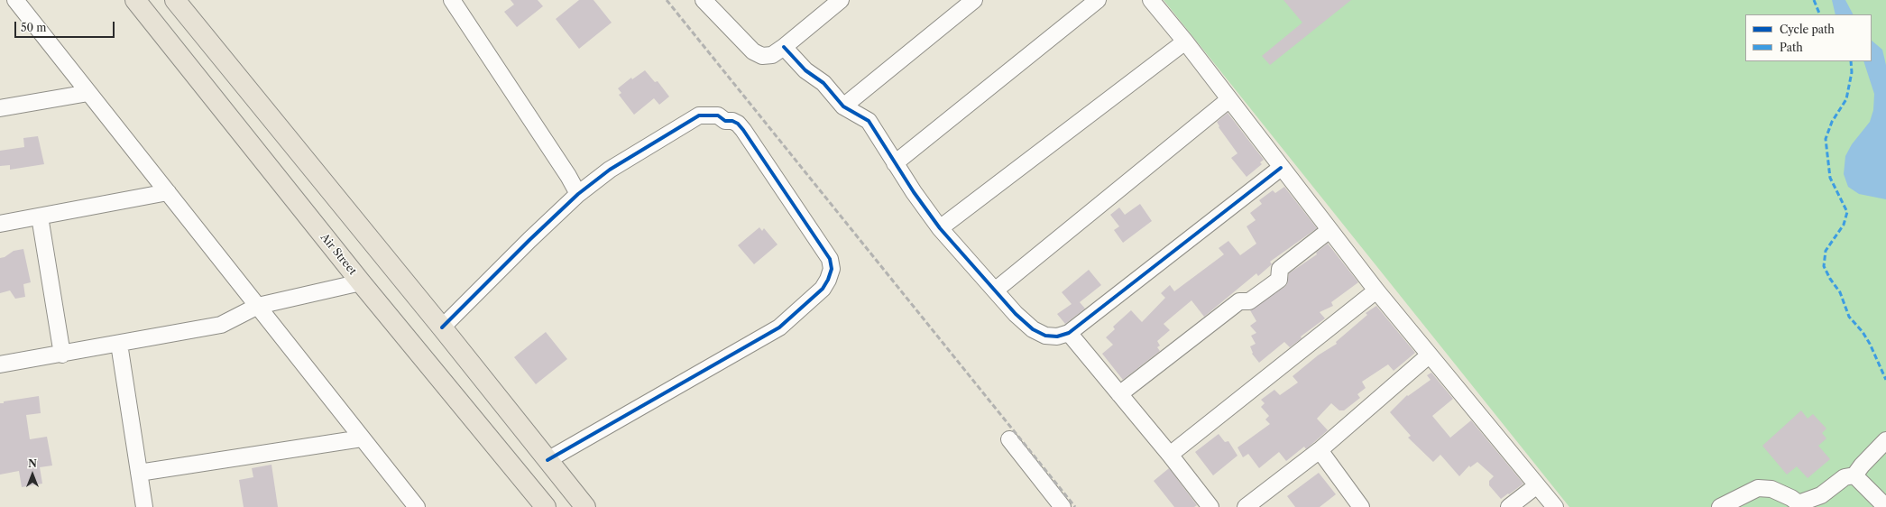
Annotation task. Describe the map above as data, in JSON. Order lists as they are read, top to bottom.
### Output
{
  "streets": {
    "main road": ["Air Street"]
  },
  "legend": ["Cycle path", "Path"],
  "scale_bar": "50 m",
  "north": "top"
}
